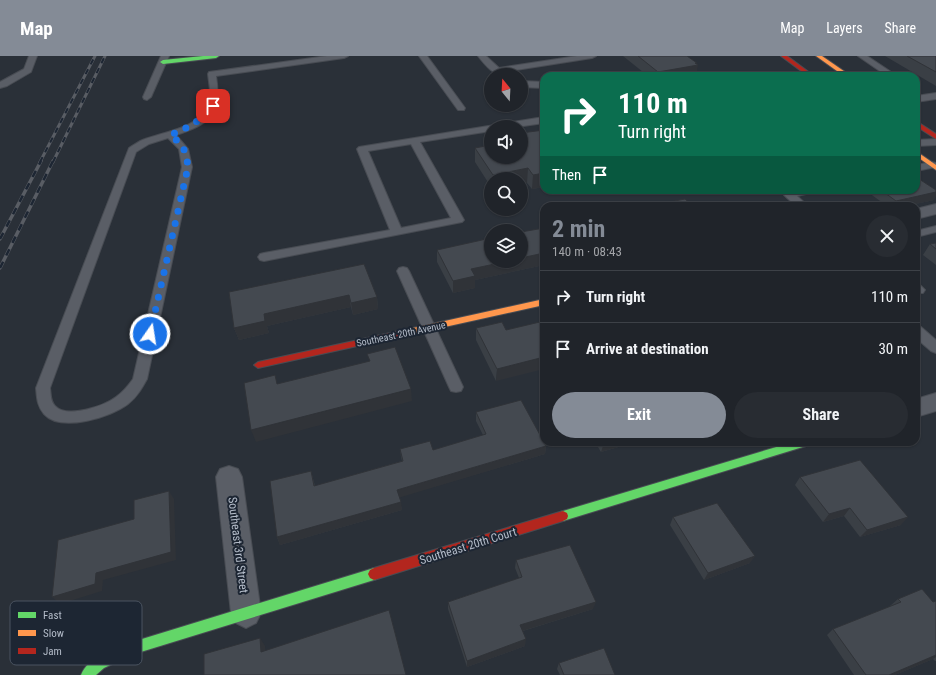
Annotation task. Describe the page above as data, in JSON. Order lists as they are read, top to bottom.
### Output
{
  "streets": {
    "street": ["Southeast 20th Avenue", "Southeast 3rd Street", "Southeast 20th Court"]
  },
  "crossings": [
    ["Southeast 3rd Street", "Southeast 20th Court"]
  ],
  "legend": ["Fast", "Slow", "Jam"],
  "north": "top",
  "page": {
    "header": "Map",
    "nav": ["Map", "Layers", "Share"],
    "turn": ["110 m", "Turn right"],
    "then": "Then",
    "heading": ["2 min", "140 m · 08:43"],
    "list": [
      {
        "name": "Turn right",
        "value": "110 m"
      },
      {
        "name": "Arrive at destination",
        "value": "30 m"
      }
    ],
    "buttons": ["Exit", "Share"]
  }
}
